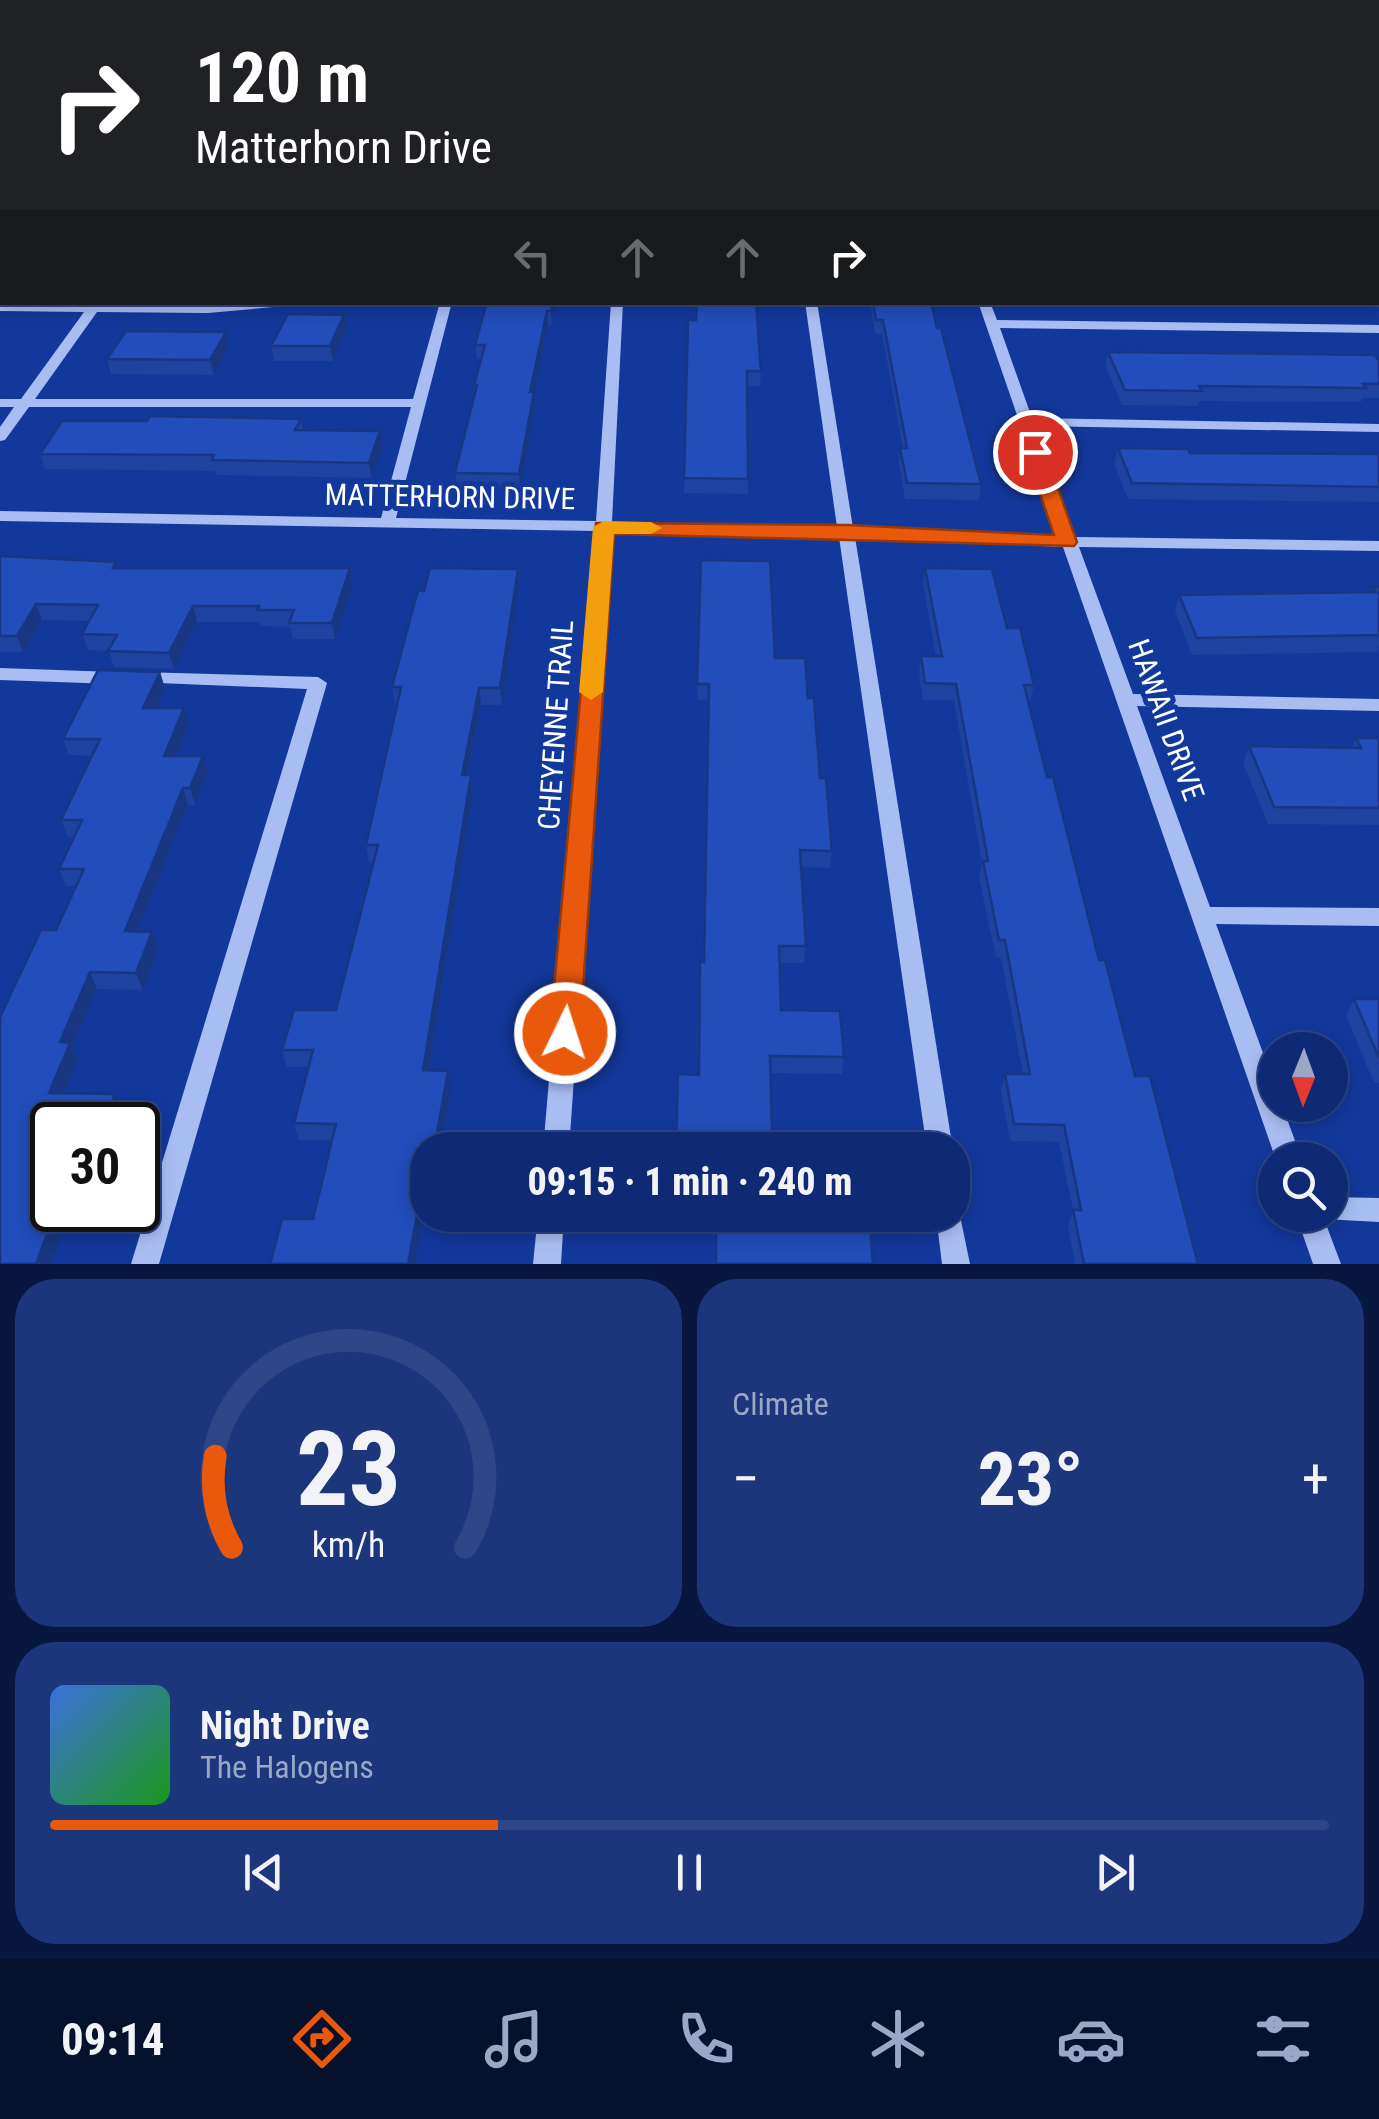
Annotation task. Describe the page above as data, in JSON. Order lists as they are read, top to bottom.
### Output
{
  "streets": {
    "street": ["MATTERHORN DRIVE", "HAWAII DRIVE", "CHEYENNE TRAIL"]
  },
  "crossings": [
    ["MATTERHORN DRIVE", "HAWAII DRIVE"],
    ["MATTERHORN DRIVE", "CHEYENNE TRAIL"]
  ],
  "north": "bottom",
  "page": {
    "turn": ["120 m", "Matterhorn Drive"],
    "limit": "30",
    "trip": "09:15 · 1 min · 240 m",
    "tile": "Climate",
    "heat": ["−", "23°", "+"],
    "song": ["Night Drive", "The Halogens"],
    "tabs": "09:14",
    "gauge": ["23", "km/h"]
  }
}
